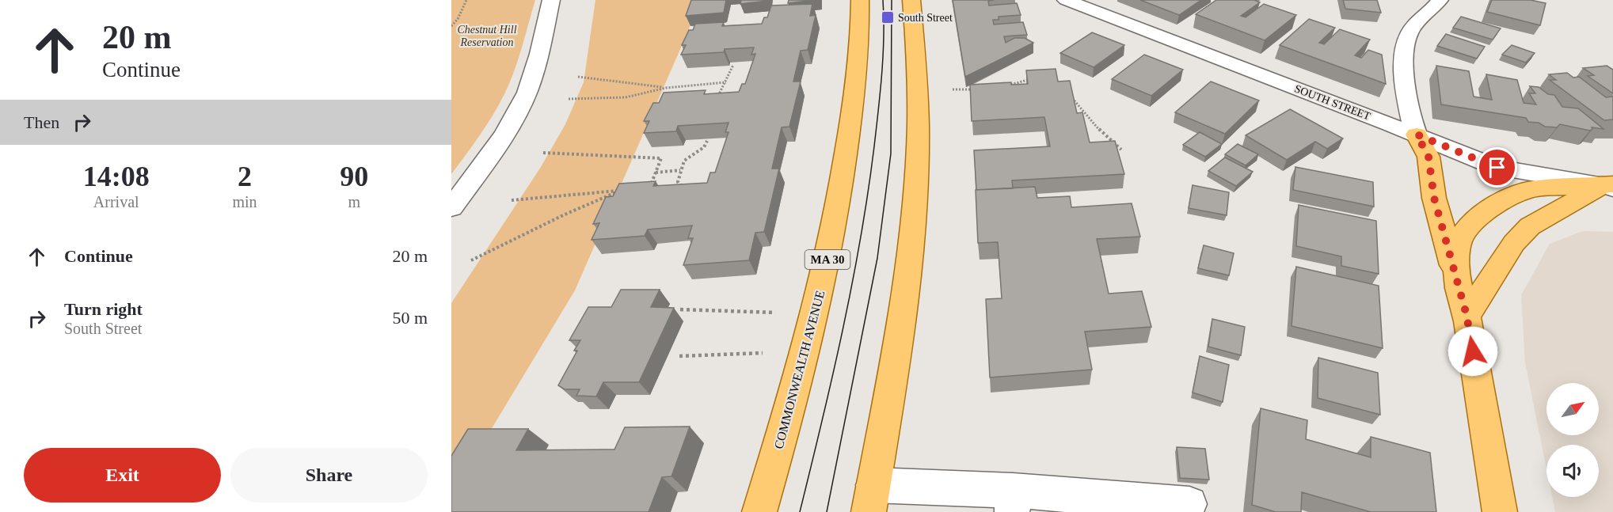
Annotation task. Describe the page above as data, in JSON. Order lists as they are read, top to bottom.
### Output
{
  "streets": {
    "main road": ["MA 30", "COMMONWEALTH AVENUE"],
    "street": ["SOUTH STREET"]
  },
  "parks": ["Chestnut Hill Reservation"],
  "places": {
    "transit": ["South Street"]
  },
  "north": "top right",
  "page": {
    "turn": ["20 m", "Continue"],
    "then": "Then",
    "eta": [
      "14:08",
      "Arrival",
      "2",
      "min",
      "90",
      "m"
    ],
    "list": [
      {
        "name": "Continue",
        "value": "20 m"
      },
      {
        "name": "Turn right",
        "note": "South Street",
        "value": "50 m"
      }
    ],
    "buttons": ["Exit", "Share"]
  }
}
